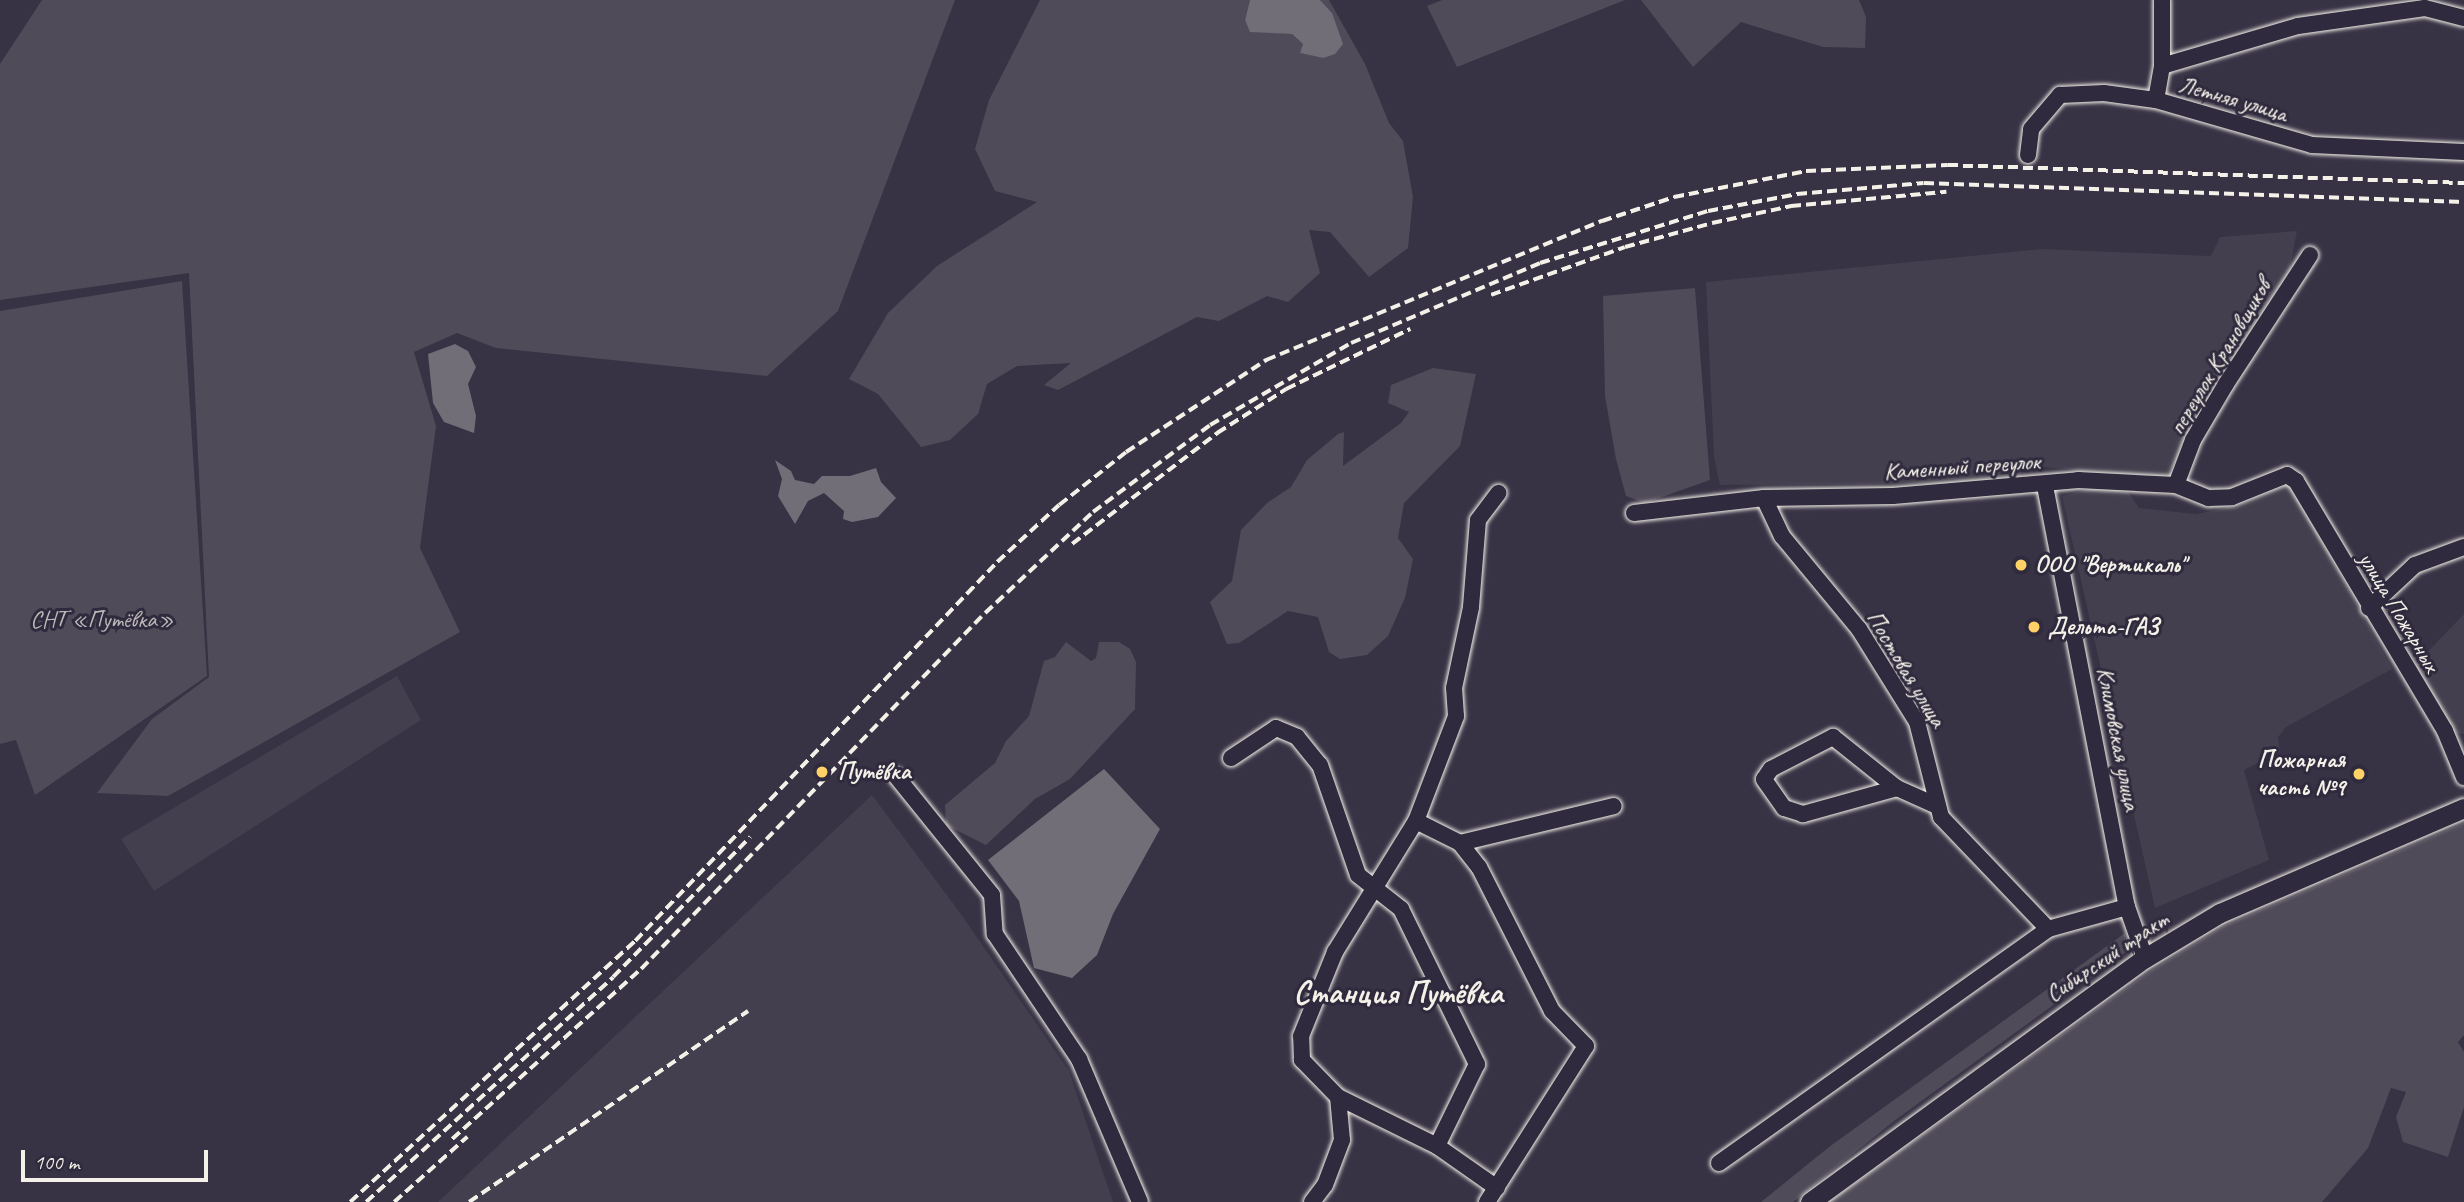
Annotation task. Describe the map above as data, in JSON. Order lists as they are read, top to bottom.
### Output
{
  "streets": {
    "main road": ["Сибирский тракт"],
    "street": [
      "Летняя улица",
      "переулок Крановщиков",
      "Каменный переулок",
      "улица Пожарных",
      "Постовая улица",
      "Климовская улица"
    ]
  },
  "crossings": [
    ["переулок Крановщиков", "Каменный переулок"],
    ["Каменный переулок", "улица Пожарных"],
    ["Каменный переулок", "Постовая улица"],
    ["Каменный переулок", "Климовская улица"],
    ["Климовская улица", "Сибирский тракт"]
  ],
  "districts": ["Станция Путёвка"],
  "parks": ["СНТ «Путёвка»"],
  "places": [
    "ООО \"Вертикаль\"",
    "Дельта-ГАЗ",
    "Путёвка",
    "Пожарная часть №9"
  ],
  "scale_bar": "100 m"
}
